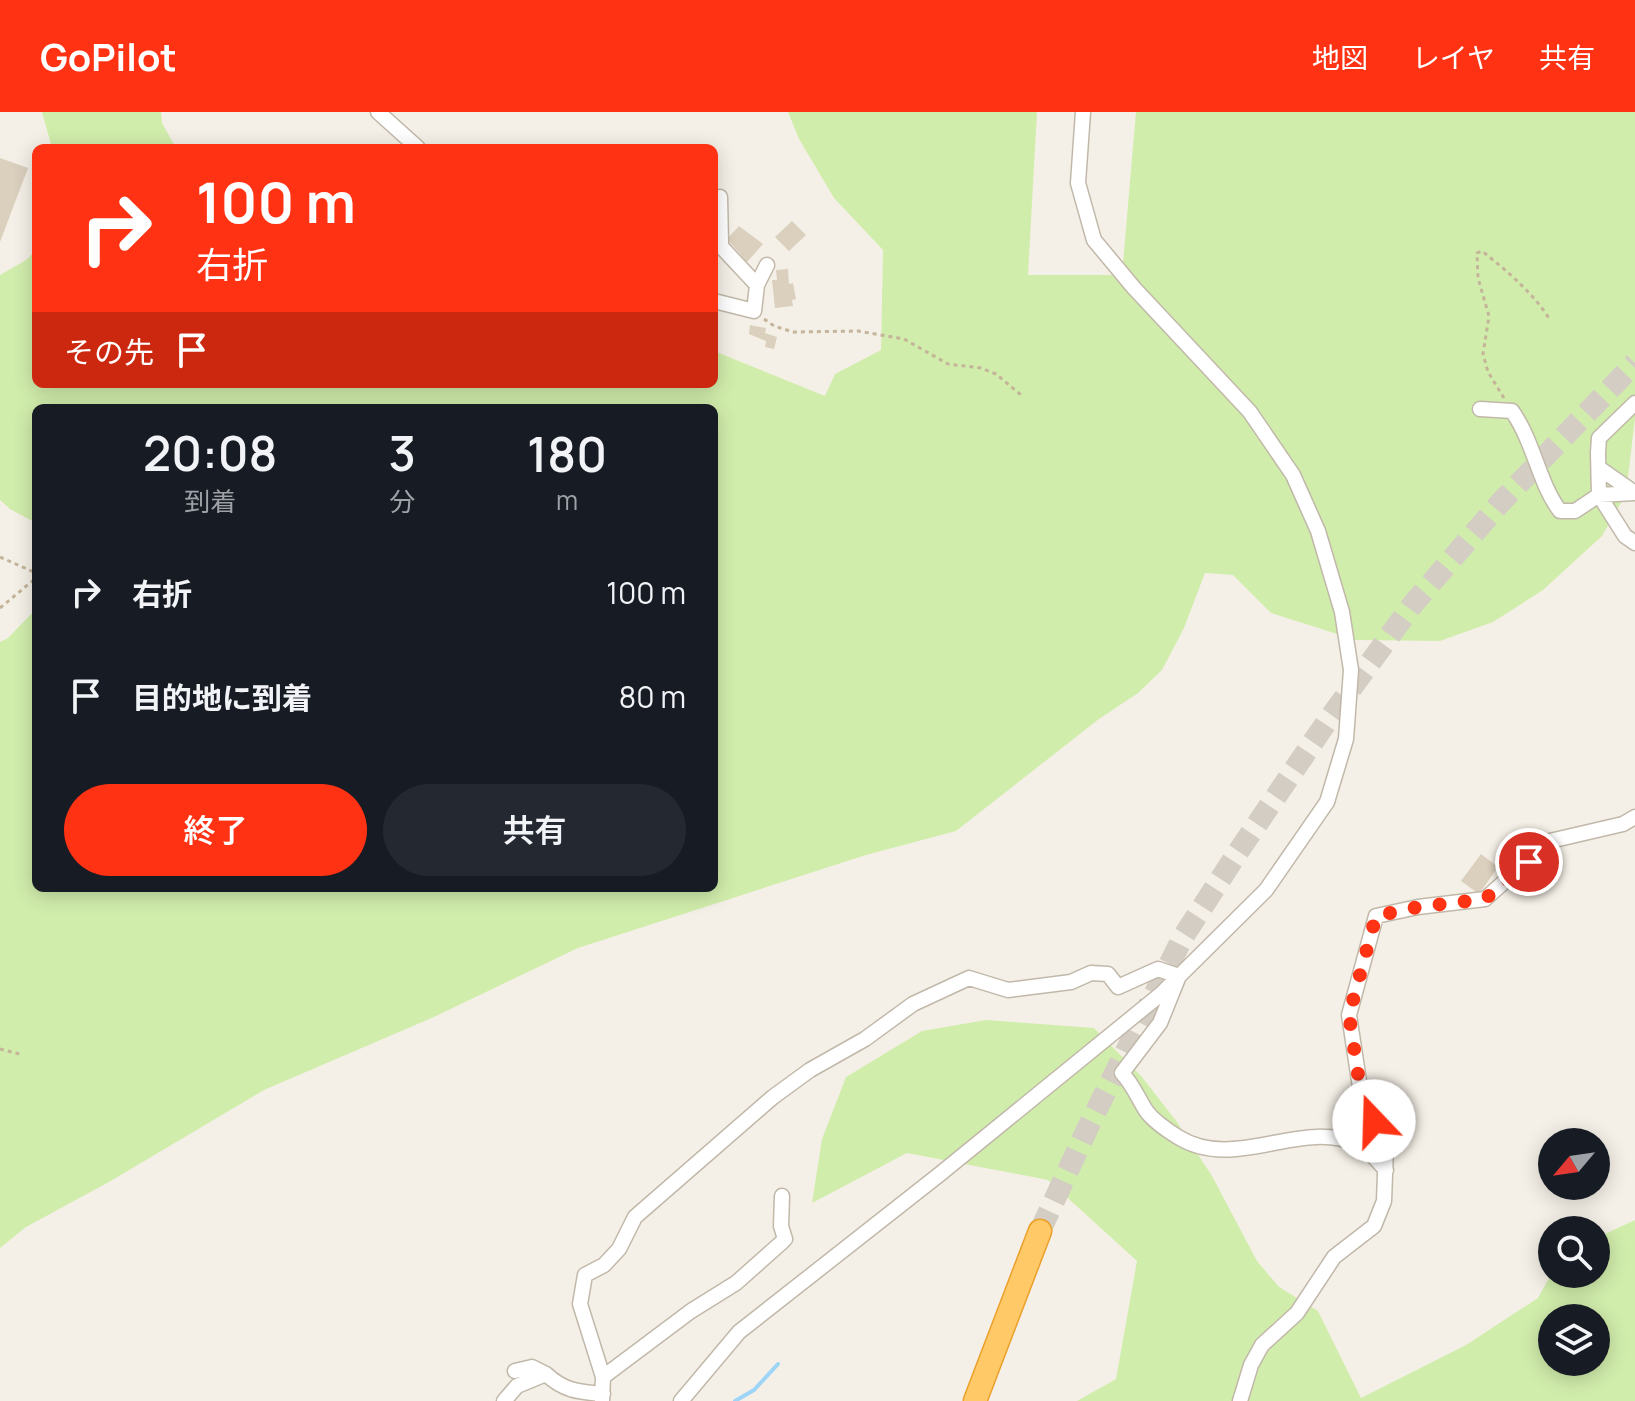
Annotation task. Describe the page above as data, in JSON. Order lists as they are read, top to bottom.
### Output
{
  "north": "bottom left",
  "page": {
    "header": "GoPilot",
    "nav": ["地図", "レイヤ", "共有"],
    "turn": ["100 m", "右折"],
    "then": "その先",
    "eta": [
      "20:08",
      "到着",
      "3",
      "分",
      "180",
      "m"
    ],
    "list": [
      {
        "name": "右折",
        "value": "100 m"
      },
      {
        "name": "目的地に到着",
        "value": "80 m"
      }
    ],
    "buttons": ["終了", "共有"]
  }
}
